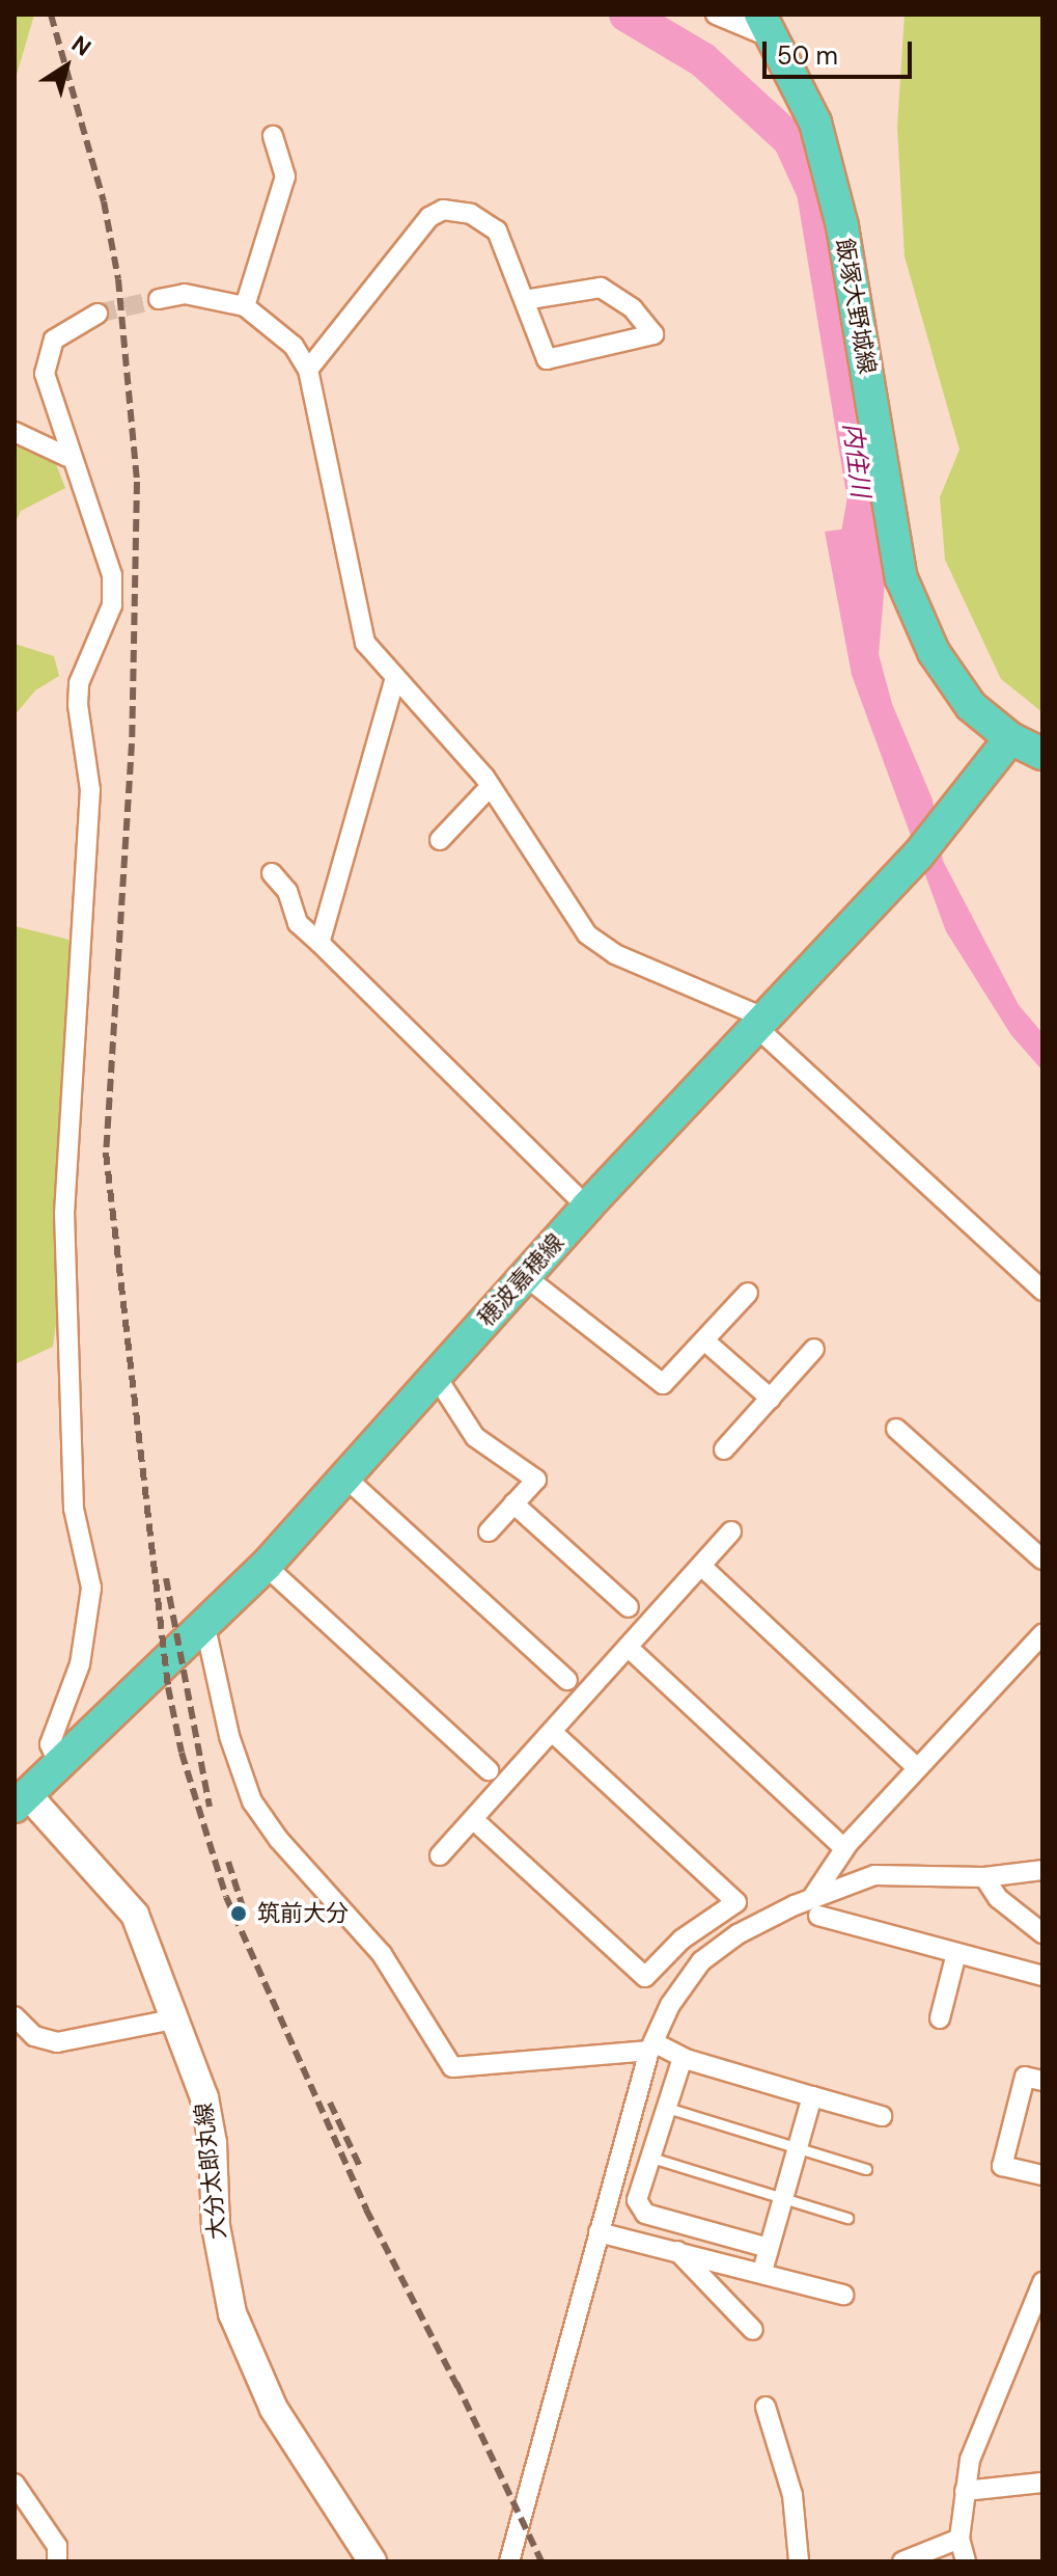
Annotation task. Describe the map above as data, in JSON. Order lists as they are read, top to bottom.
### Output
{
  "streets": {
    "main road": ["飯塚大野城線", "穂波嘉穂線", "大分太郎丸線"]
  },
  "crossings": [
    ["飯塚大野城線", "穂波嘉穂線"],
    ["穂波嘉穂線", "大分太郎丸線"]
  ],
  "water": ["内住川"],
  "places": ["筑前大分"],
  "scale_bar": "50 m",
  "north": "top right"
}
